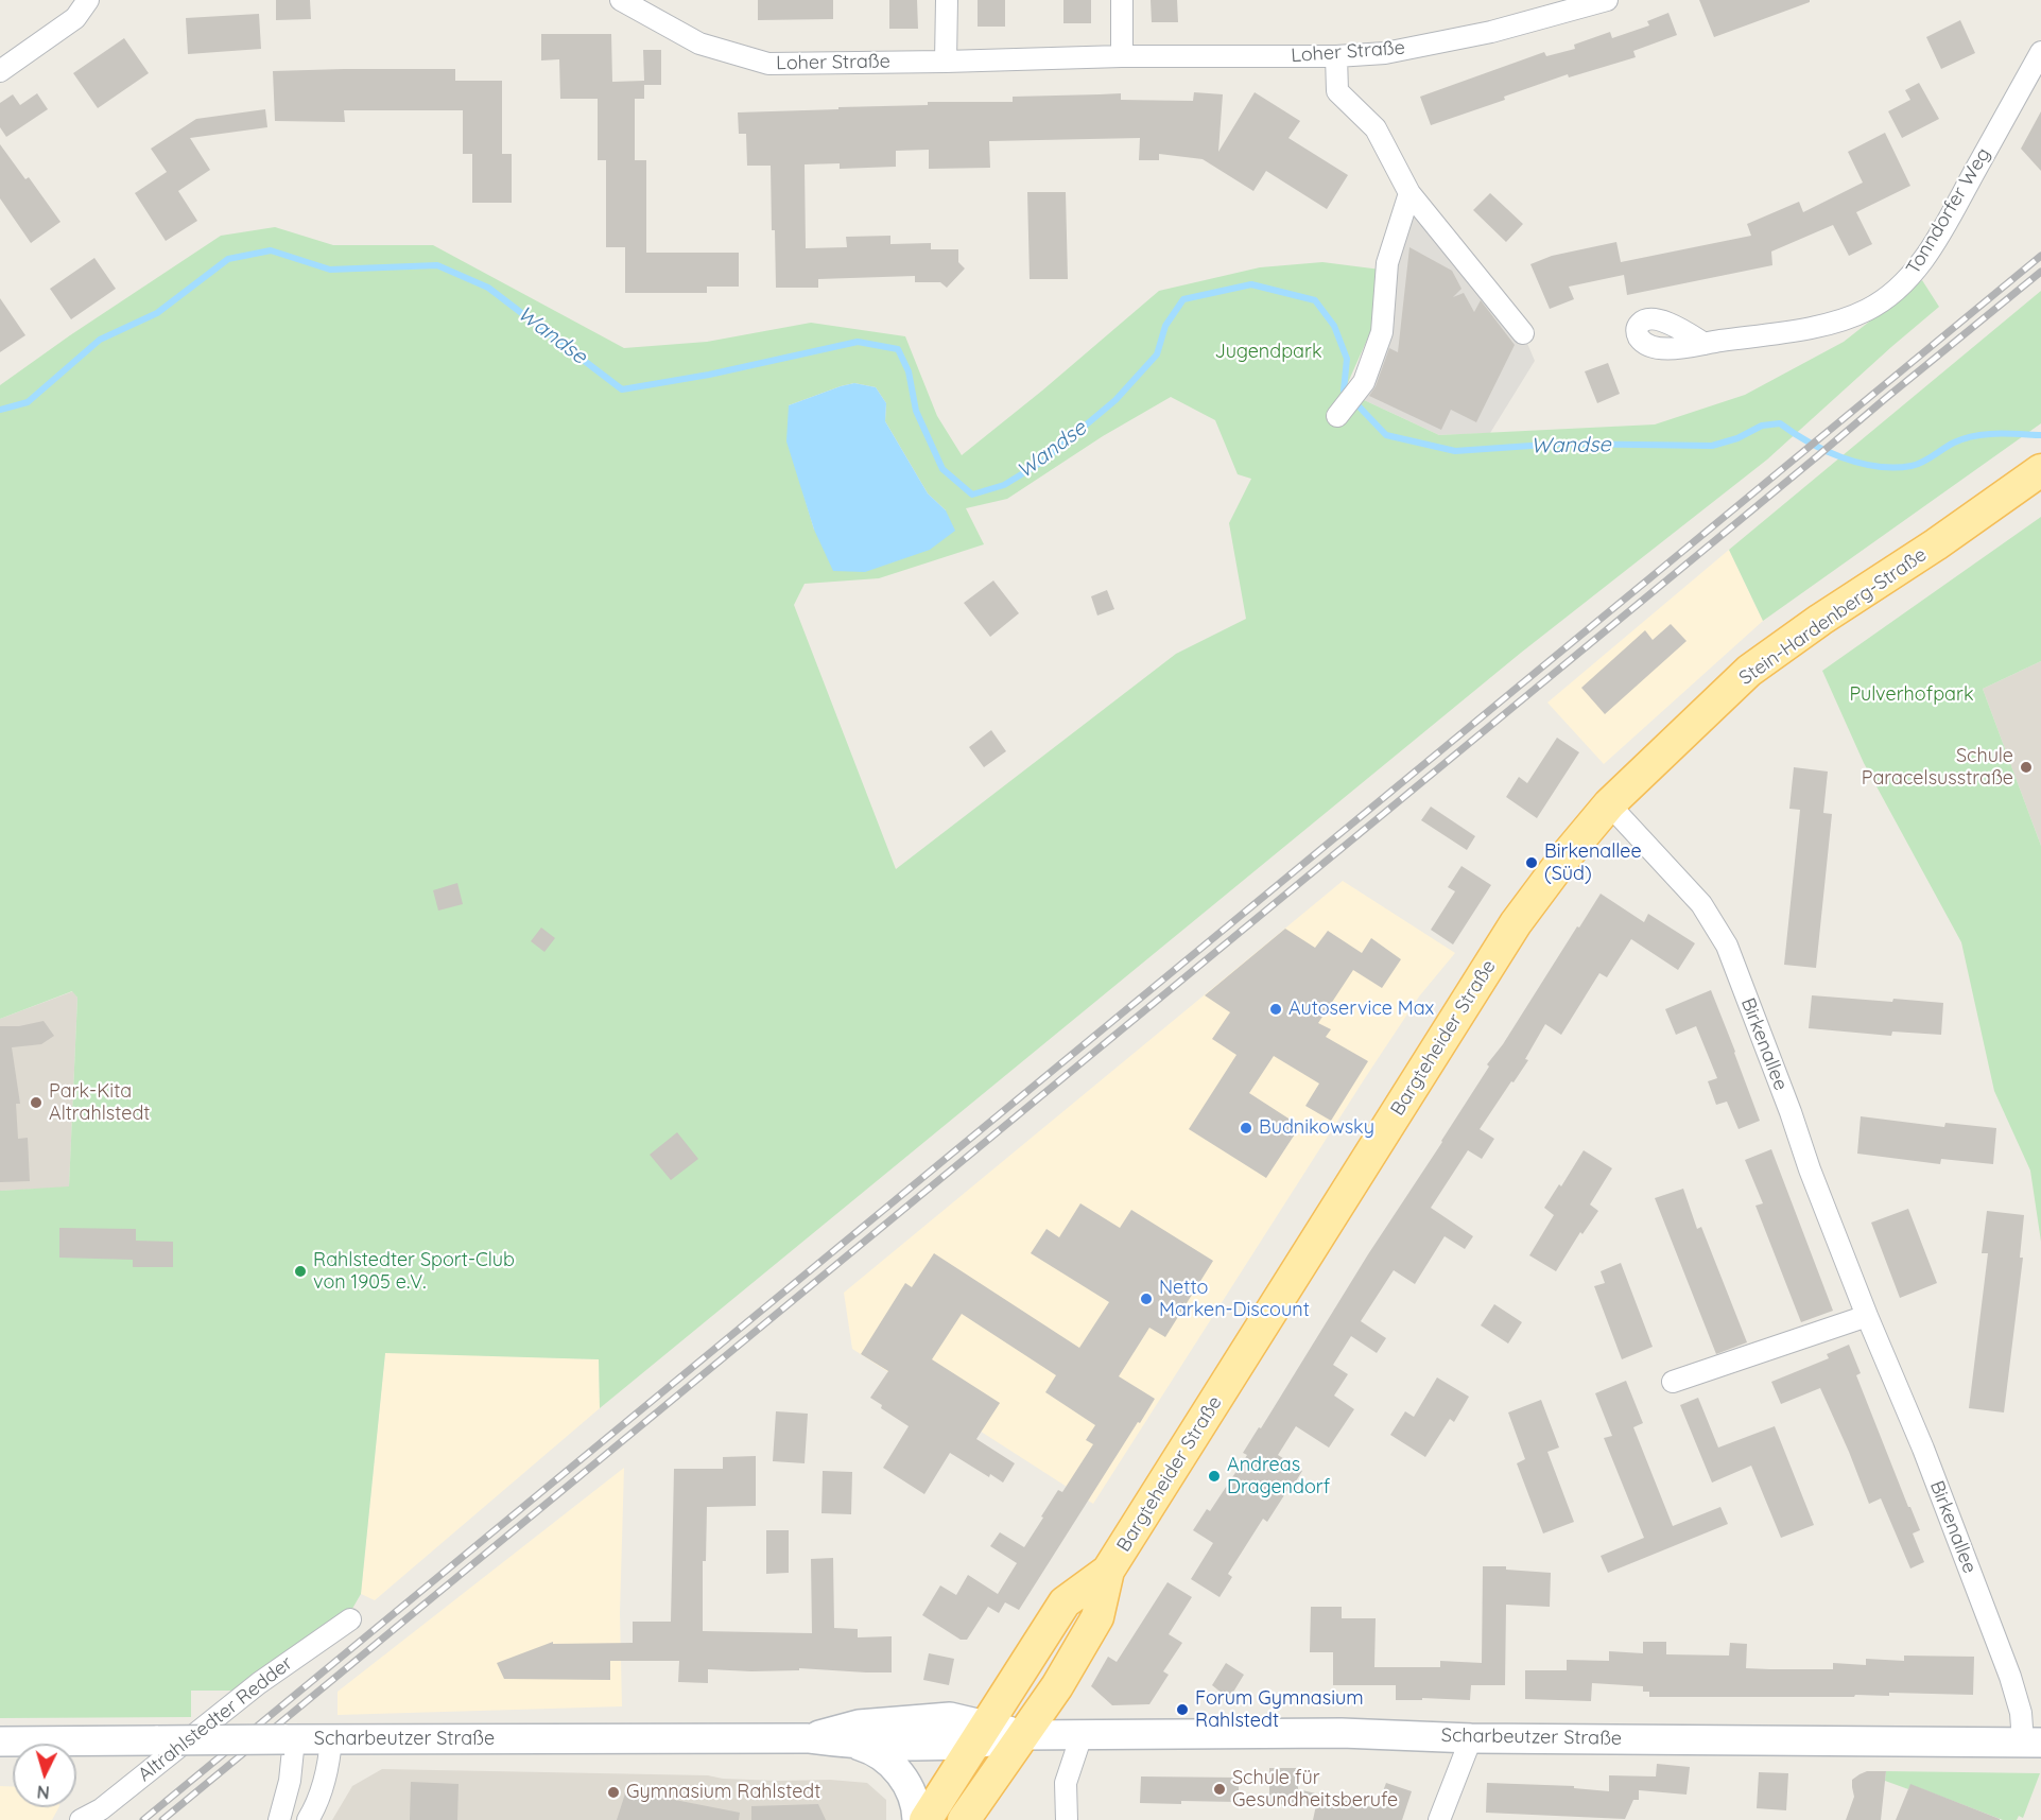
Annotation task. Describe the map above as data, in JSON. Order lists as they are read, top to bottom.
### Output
{
  "streets": {
    "main road": ["Stein-Hardenberg-Straße", "Bargteheider Straße", "Scharbeutzer Straße"],
    "street": [
      "Loher Straße",
      "Tonndorfer Weg",
      "Birkenallee",
      "Altrahlstedter Redder"
    ]
  },
  "crossings": [
    ["Stein-Hardenberg-Straße", "Bargteheider Straße"],
    ["Stein-Hardenberg-Straße", "Birkenallee"],
    ["Bargteheider Straße", "Birkenallee"],
    ["Bargteheider Straße", "Scharbeutzer Straße"],
    ["Birkenallee", "Scharbeutzer Straße"]
  ],
  "water": ["Wandse"],
  "parks": ["Jugendpark", "Pulverhofpark"],
  "places": [
    "Schule Paracelsusstraße",
    "Birkenallee (Süd)",
    "Autoservice Max",
    "Park-Kita Altrahlstedt",
    "Budnikowsky",
    "Rahlstedter Sport-Club von 1905 e.V.",
    "Netto Marken-Discount",
    "Andreas Dragendorf",
    "Forum Gymnasium Rahlstedt",
    "Schule für Gesundheitsberufe",
    "Gymnasium Rahlstedt"
  ],
  "north": "bottom"
}
